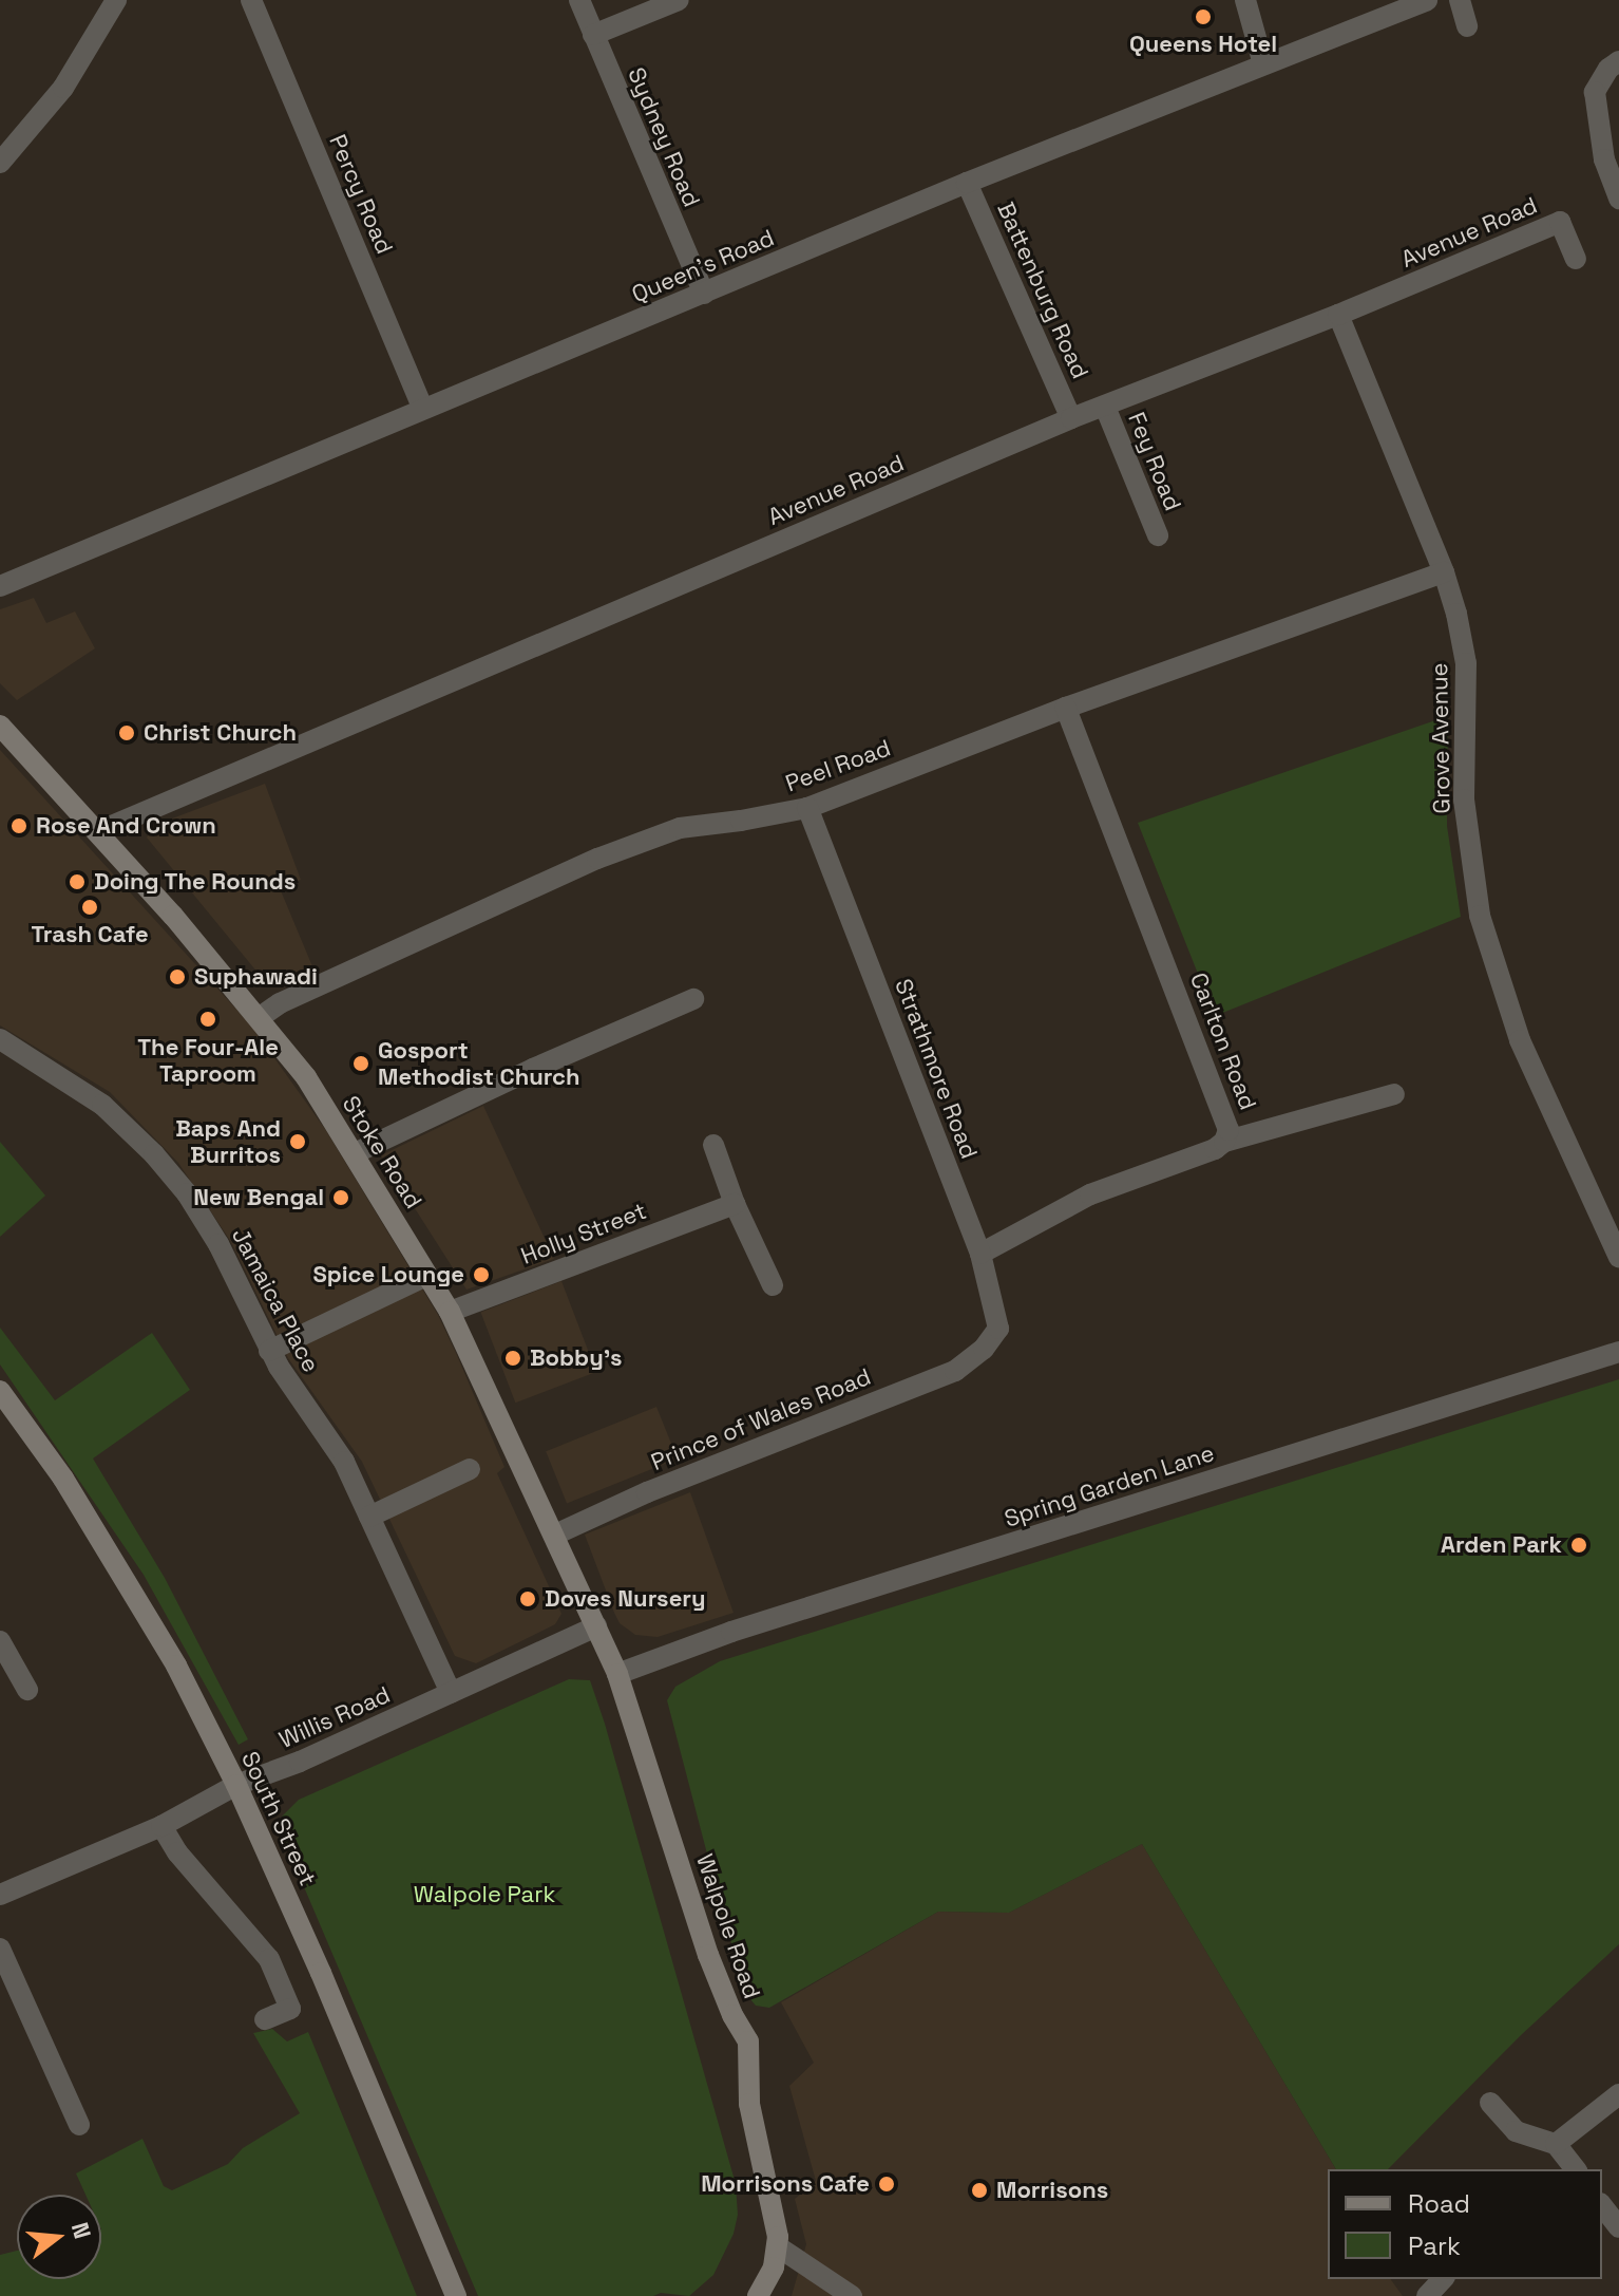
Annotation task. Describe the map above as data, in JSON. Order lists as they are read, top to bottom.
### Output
{
  "streets": {
    "street": [
      "Sydney Road",
      "Percy Road",
      "Avenue Road",
      "Queen's Road",
      "Battenburg Road",
      "Fey Road",
      "Grove Avenue",
      "Peel Road",
      "Carlton Road",
      "Strathmore Road",
      "Stoke Road",
      "Holly Street",
      "Jamaica Place",
      "Prince of Wales Road",
      "Spring Garden Lane",
      "Willis Road",
      "South Street",
      "Walpole Road"
    ]
  },
  "crossings": [
    ["Sydney Road", "Queen's Road"],
    ["Percy Road", "Queen's Road"],
    ["Avenue Road", "Battenburg Road"],
    ["Avenue Road", "Fey Road"],
    ["Avenue Road", "Grove Avenue"],
    ["Avenue Road", "Stoke Road"],
    ["Queen's Road", "Battenburg Road"],
    ["Grove Avenue", "Peel Road"],
    ["Peel Road", "Carlton Road"],
    ["Peel Road", "Strathmore Road"],
    ["Peel Road", "Stoke Road"],
    ["Carlton Road", "Strathmore Road"],
    ["Strathmore Road", "Prince of Wales Road"],
    ["Stoke Road", "Holly Street"],
    ["Stoke Road", "Prince of Wales Road"],
    ["Stoke Road", "Spring Garden Lane"],
    ["Stoke Road", "Willis Road"],
    ["Stoke Road", "Walpole Road"],
    ["Jamaica Place", "Willis Road"],
    ["Spring Garden Lane", "Walpole Road"],
    ["Willis Road", "South Street"]
  ],
  "parks": ["Walpole Park"],
  "places": [
    "Queens Hotel",
    "Christ Church",
    "Rose And Crown",
    "Doing The Rounds",
    "Trash Cafe",
    "Suphawadi",
    "The Four-Ale Taproom",
    "Gosport Methodist Church",
    "Baps And Burritos",
    "New Bengal",
    "Spice Lounge",
    "Bobby's",
    "Arden Park",
    "Doves Nursery",
    "Morrisons Cafe",
    "Morrisons"
  ],
  "legend": ["Road", "Park"],
  "north": "right"
}
